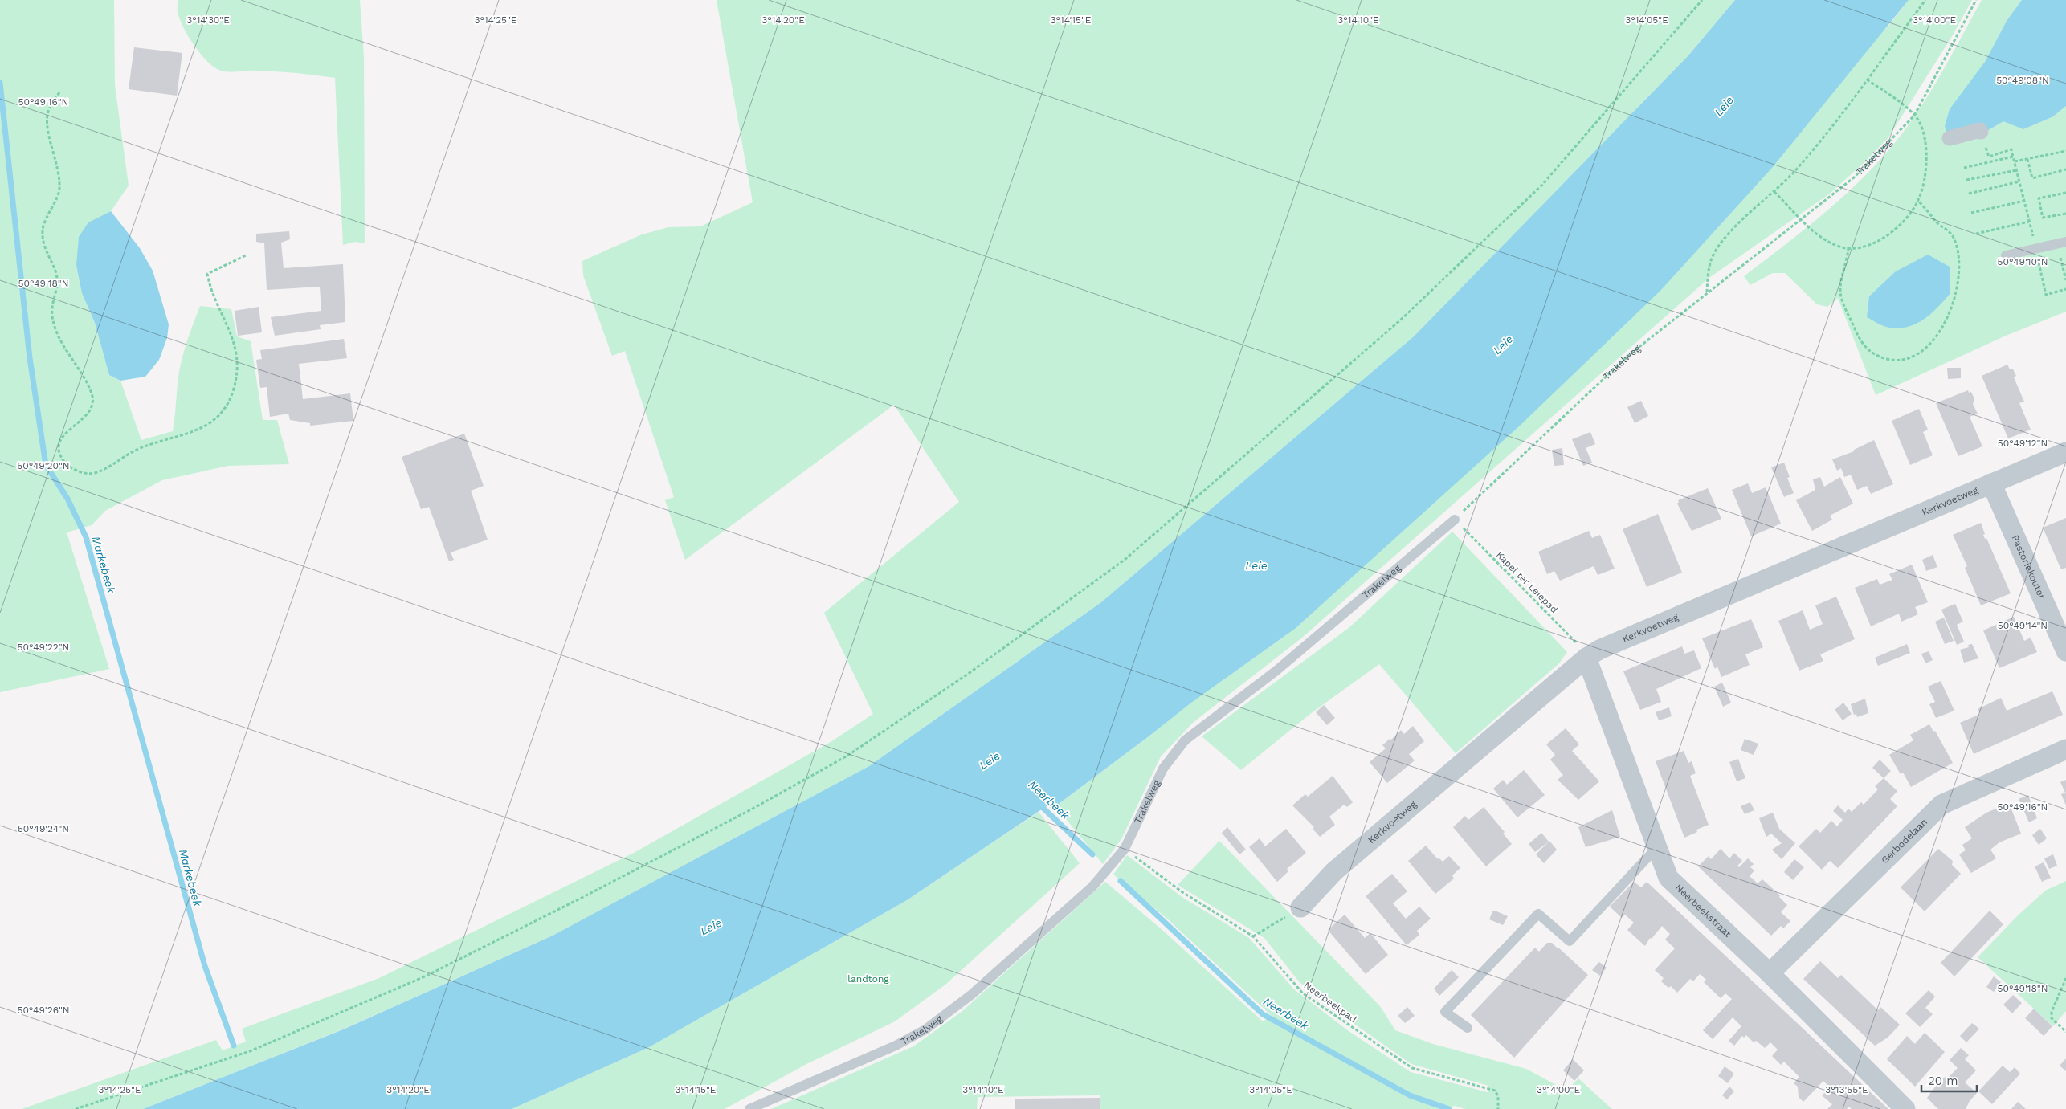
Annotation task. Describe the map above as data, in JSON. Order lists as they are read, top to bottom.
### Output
{
  "streets": {
    "street": [
      "Kerkvoetweg",
      "Pastoriekouter",
      "Gerbodelaan",
      "Neerbeekstraat"
    ],
    "lane": ["Trakelweg"],
    "path": ["Kapel ter Leiepad", "Neerbeekpad"]
  },
  "crossings": [
    ["Trakelweg", "Kapel ter Leiepad"],
    ["Trakelweg", "Neerbeekpad"],
    ["Kerkvoetweg", "Pastoriekouter"],
    ["Kerkvoetweg", "Kapel ter Leiepad"],
    ["Kerkvoetweg", "Neerbeekstraat"],
    ["Kapel ter Leiepad", "Neerbeekstraat"],
    ["Gerbodelaan", "Neerbeekstraat"]
  ],
  "water": ["Leie", "Markebeek", "Neerbeek"],
  "parks": ["landtong"],
  "scale_bar": "20 m",
  "coordinates": [
    "3°14'30\"E",
    "3°14'25\"E",
    "3°14'20\"E",
    "3°14'15\"E",
    "3°14'10\"E",
    "3°14'05\"E",
    "3°14'00\"E",
    "50°49'08\"N",
    "50°49'16\"N",
    "50°49'10\"N",
    "50°49'18\"N",
    "50°49'12\"N",
    "50°49'20\"N",
    "50°49'14\"N",
    "50°49'22\"N",
    "50°49'24\"N",
    "50°49'26\"N",
    "3°13'55\"E"
  ]
}
